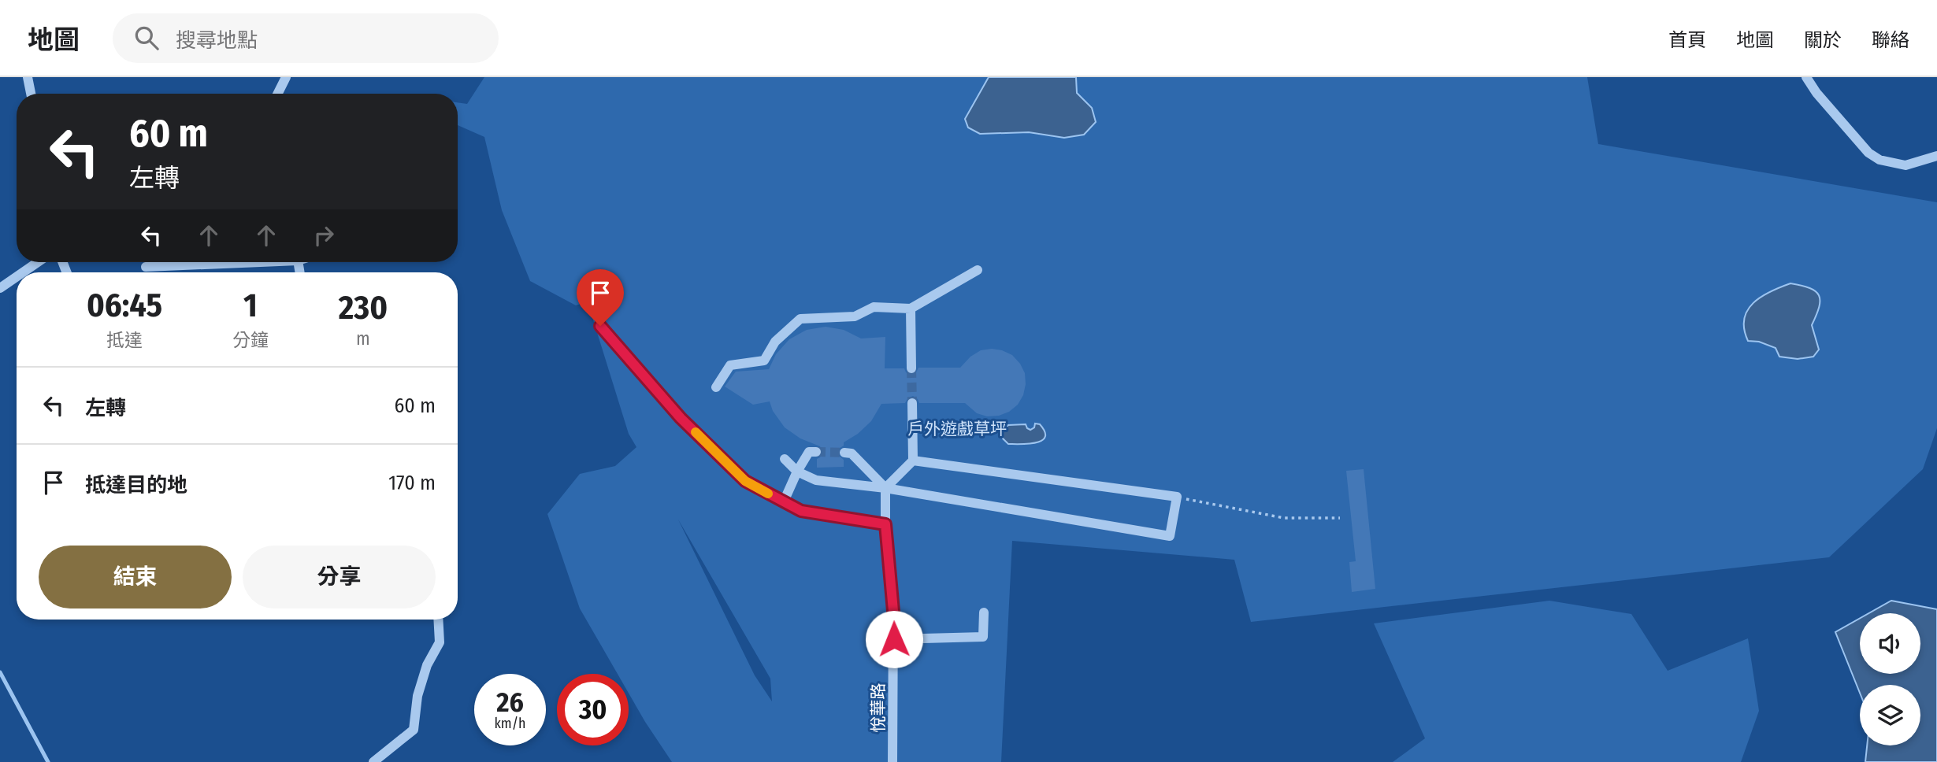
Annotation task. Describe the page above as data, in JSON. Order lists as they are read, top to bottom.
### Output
{
  "streets": {
    "street": ["悅華路"]
  },
  "parks": ["戶外遊戲草坪"],
  "page": {
    "header": "地圖",
    "search": "搜尋地點",
    "nav": [
      "首頁",
      "地圖",
      "關於",
      "聯絡"
    ],
    "turn": ["60 m", "左轉"],
    "eta": [
      "06:45",
      "抵達",
      "1",
      "分鐘",
      "230",
      "m"
    ],
    "list": [
      {
        "name": "左轉",
        "value": "60 m"
      },
      {
        "name": "抵達目的地",
        "value": "170 m"
      }
    ],
    "buttons": ["結束", "分享"],
    "speed": "26 km/h",
    "limit": "30"
  }
}
